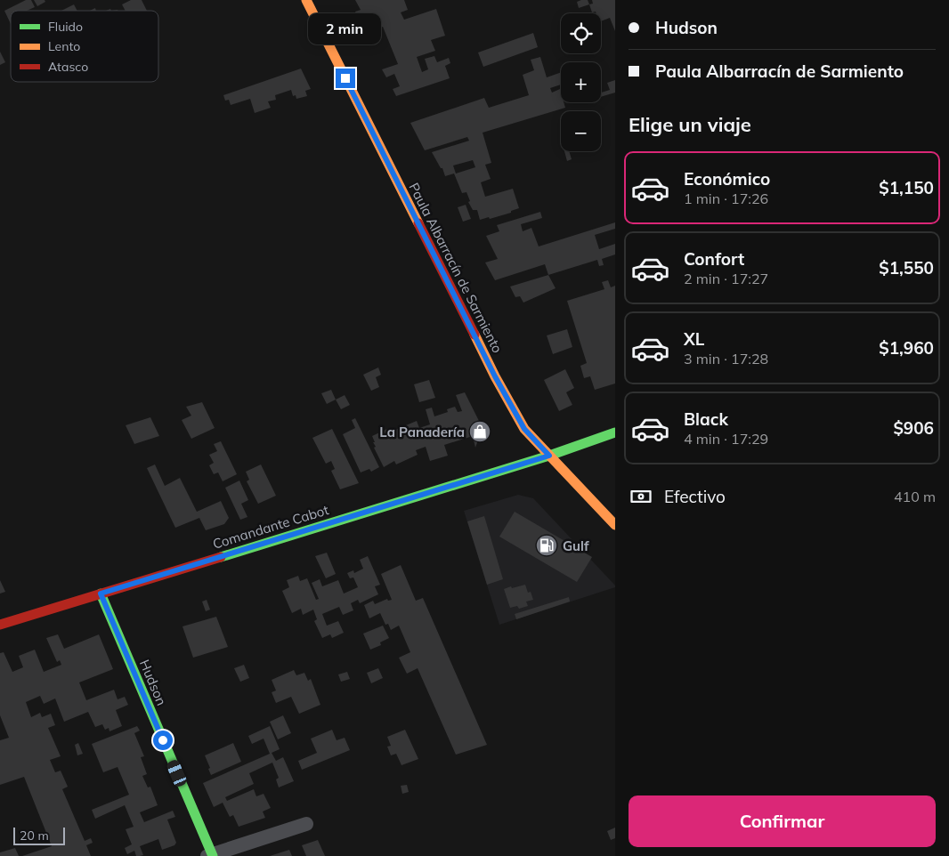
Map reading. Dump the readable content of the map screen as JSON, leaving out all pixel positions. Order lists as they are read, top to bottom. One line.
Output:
{"streets":{"main road":["Paula Albarracín de Sarmiento","Comandante Cabot","Hudson"]},"crossings":[["Paula Albarracín de Sarmiento","Comandante Cabot"],["Comandante Cabot","Hudson"]],"places":{"shop":["La Panadería"],"fuel station":["Gulf"]},"legend":["Fluido","Lento","Atasco"],"scale_bar":"20 m","page":{"banner":["Hudson","Paula Albarracín de Sarmiento"],"map_buttons":["+","−"],"bubble":"2 min","heading":"Elige un viaje","list":[{"name":"Económico","note":"1 min · 17:26","value":"$1,150"},{"name":"Confort","note":"2 min · 17:27","value":"$1,550"},{"name":"XL","note":"3 min · 17:28","value":"$1,960"},{"name":"Black","note":"4 min · 17:29","value":"$906"}],"pay":["Efectivo","410 m"],"buttons":"Confirmar","scale":"20 m"}}
